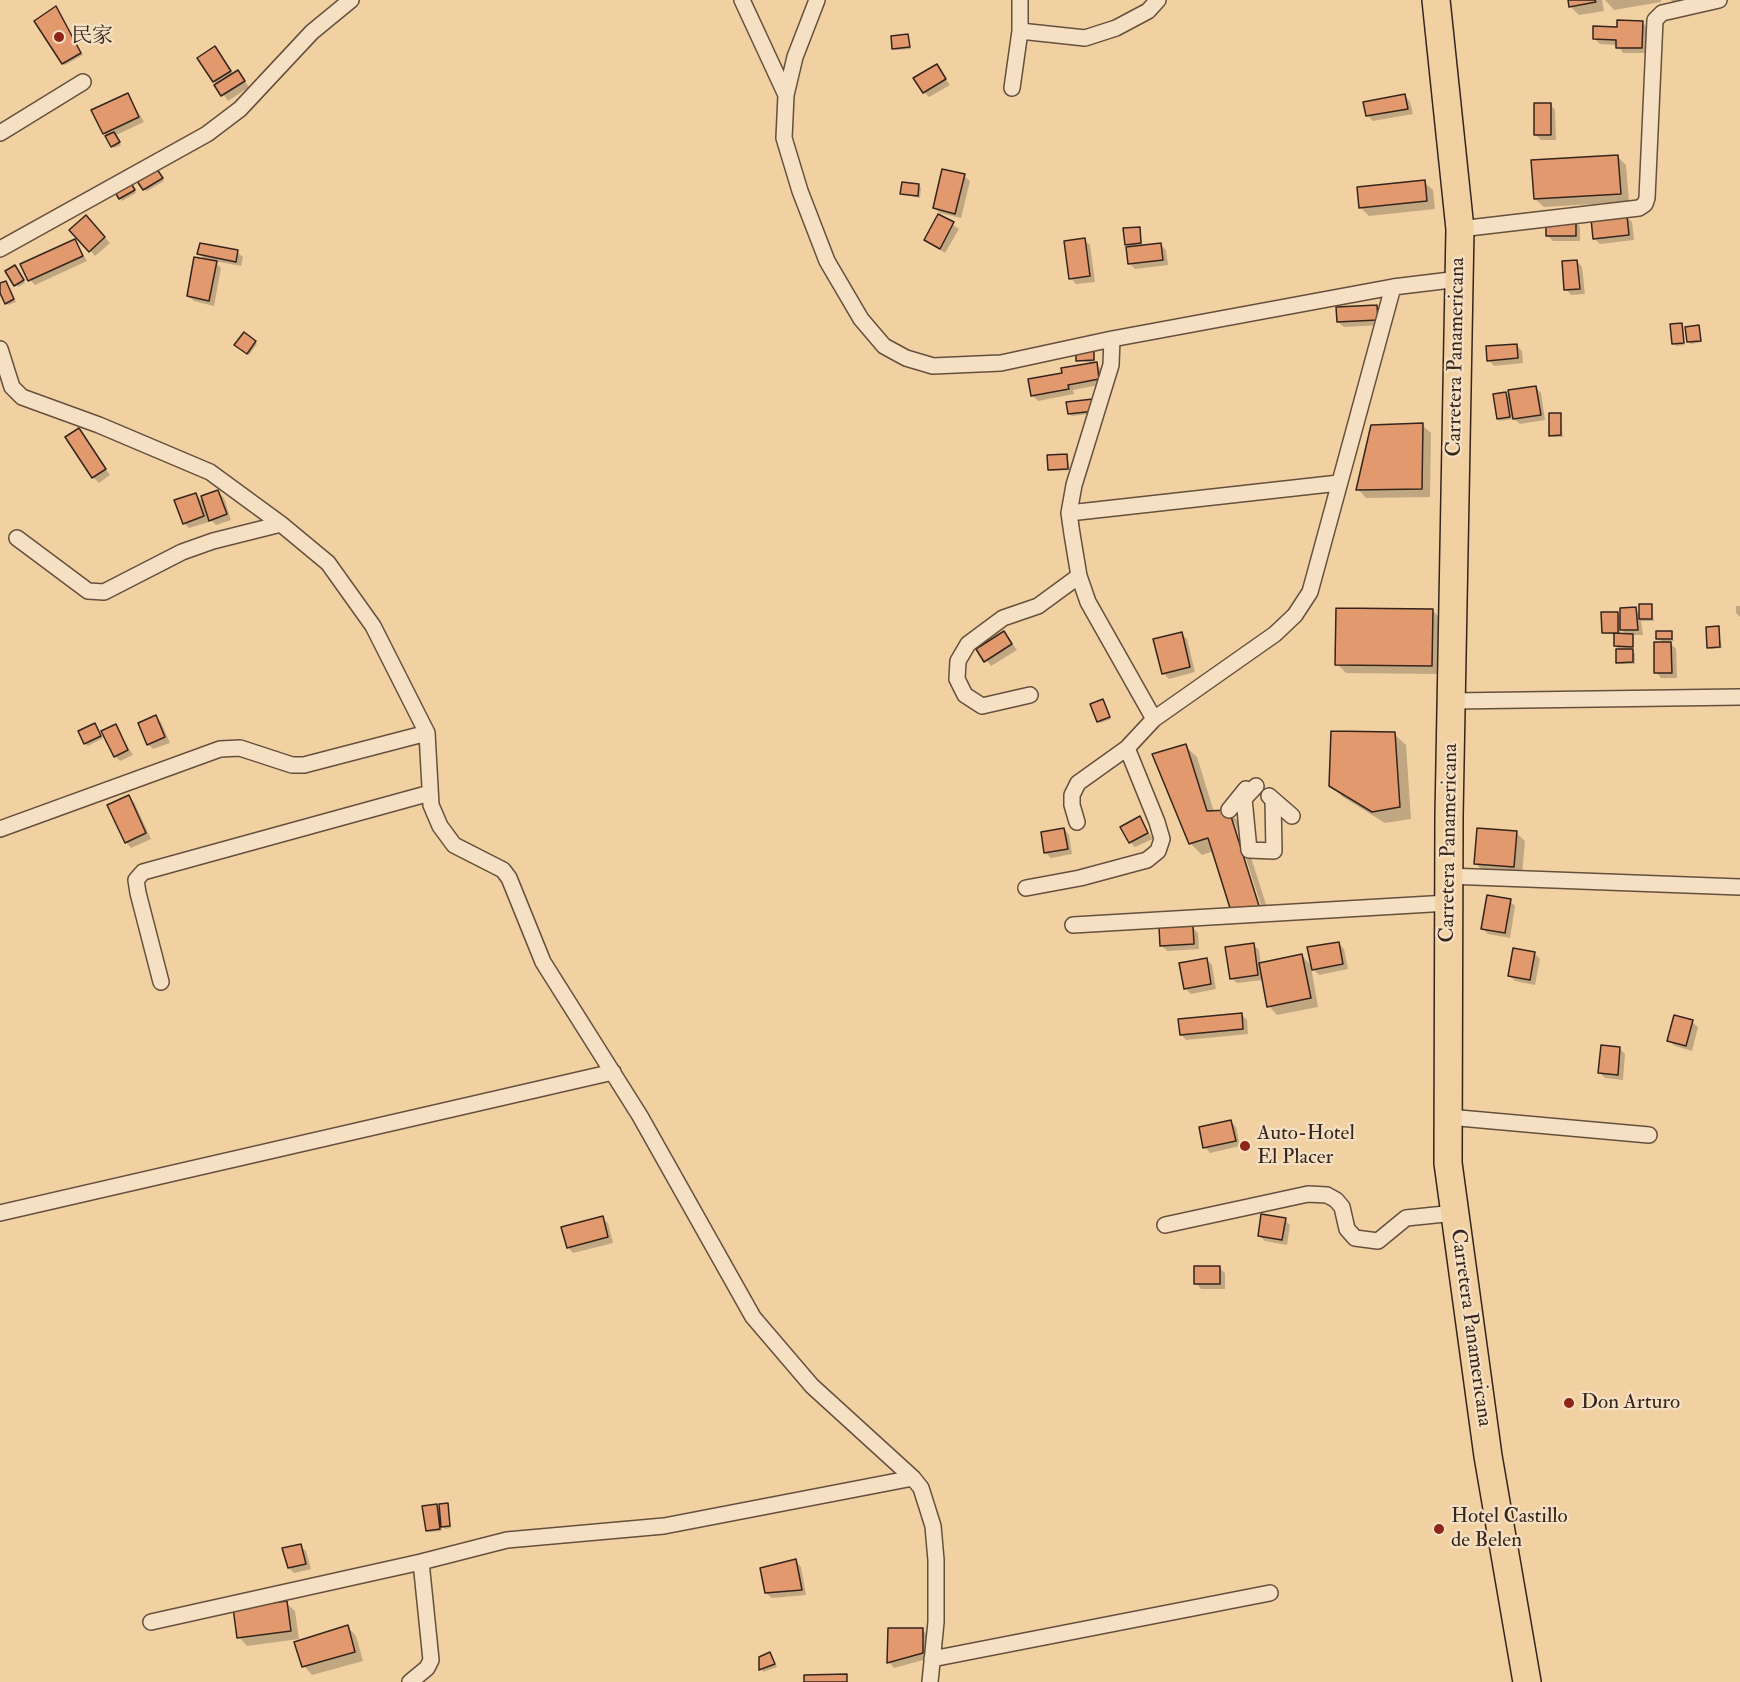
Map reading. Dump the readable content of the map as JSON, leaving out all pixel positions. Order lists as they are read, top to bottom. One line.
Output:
{"streets":{"highway":["Carretera Panamericana"]},"places":["民家","Auto-Hotel El Placer","Don Arturo","Hotel Castillo de Belen"]}
